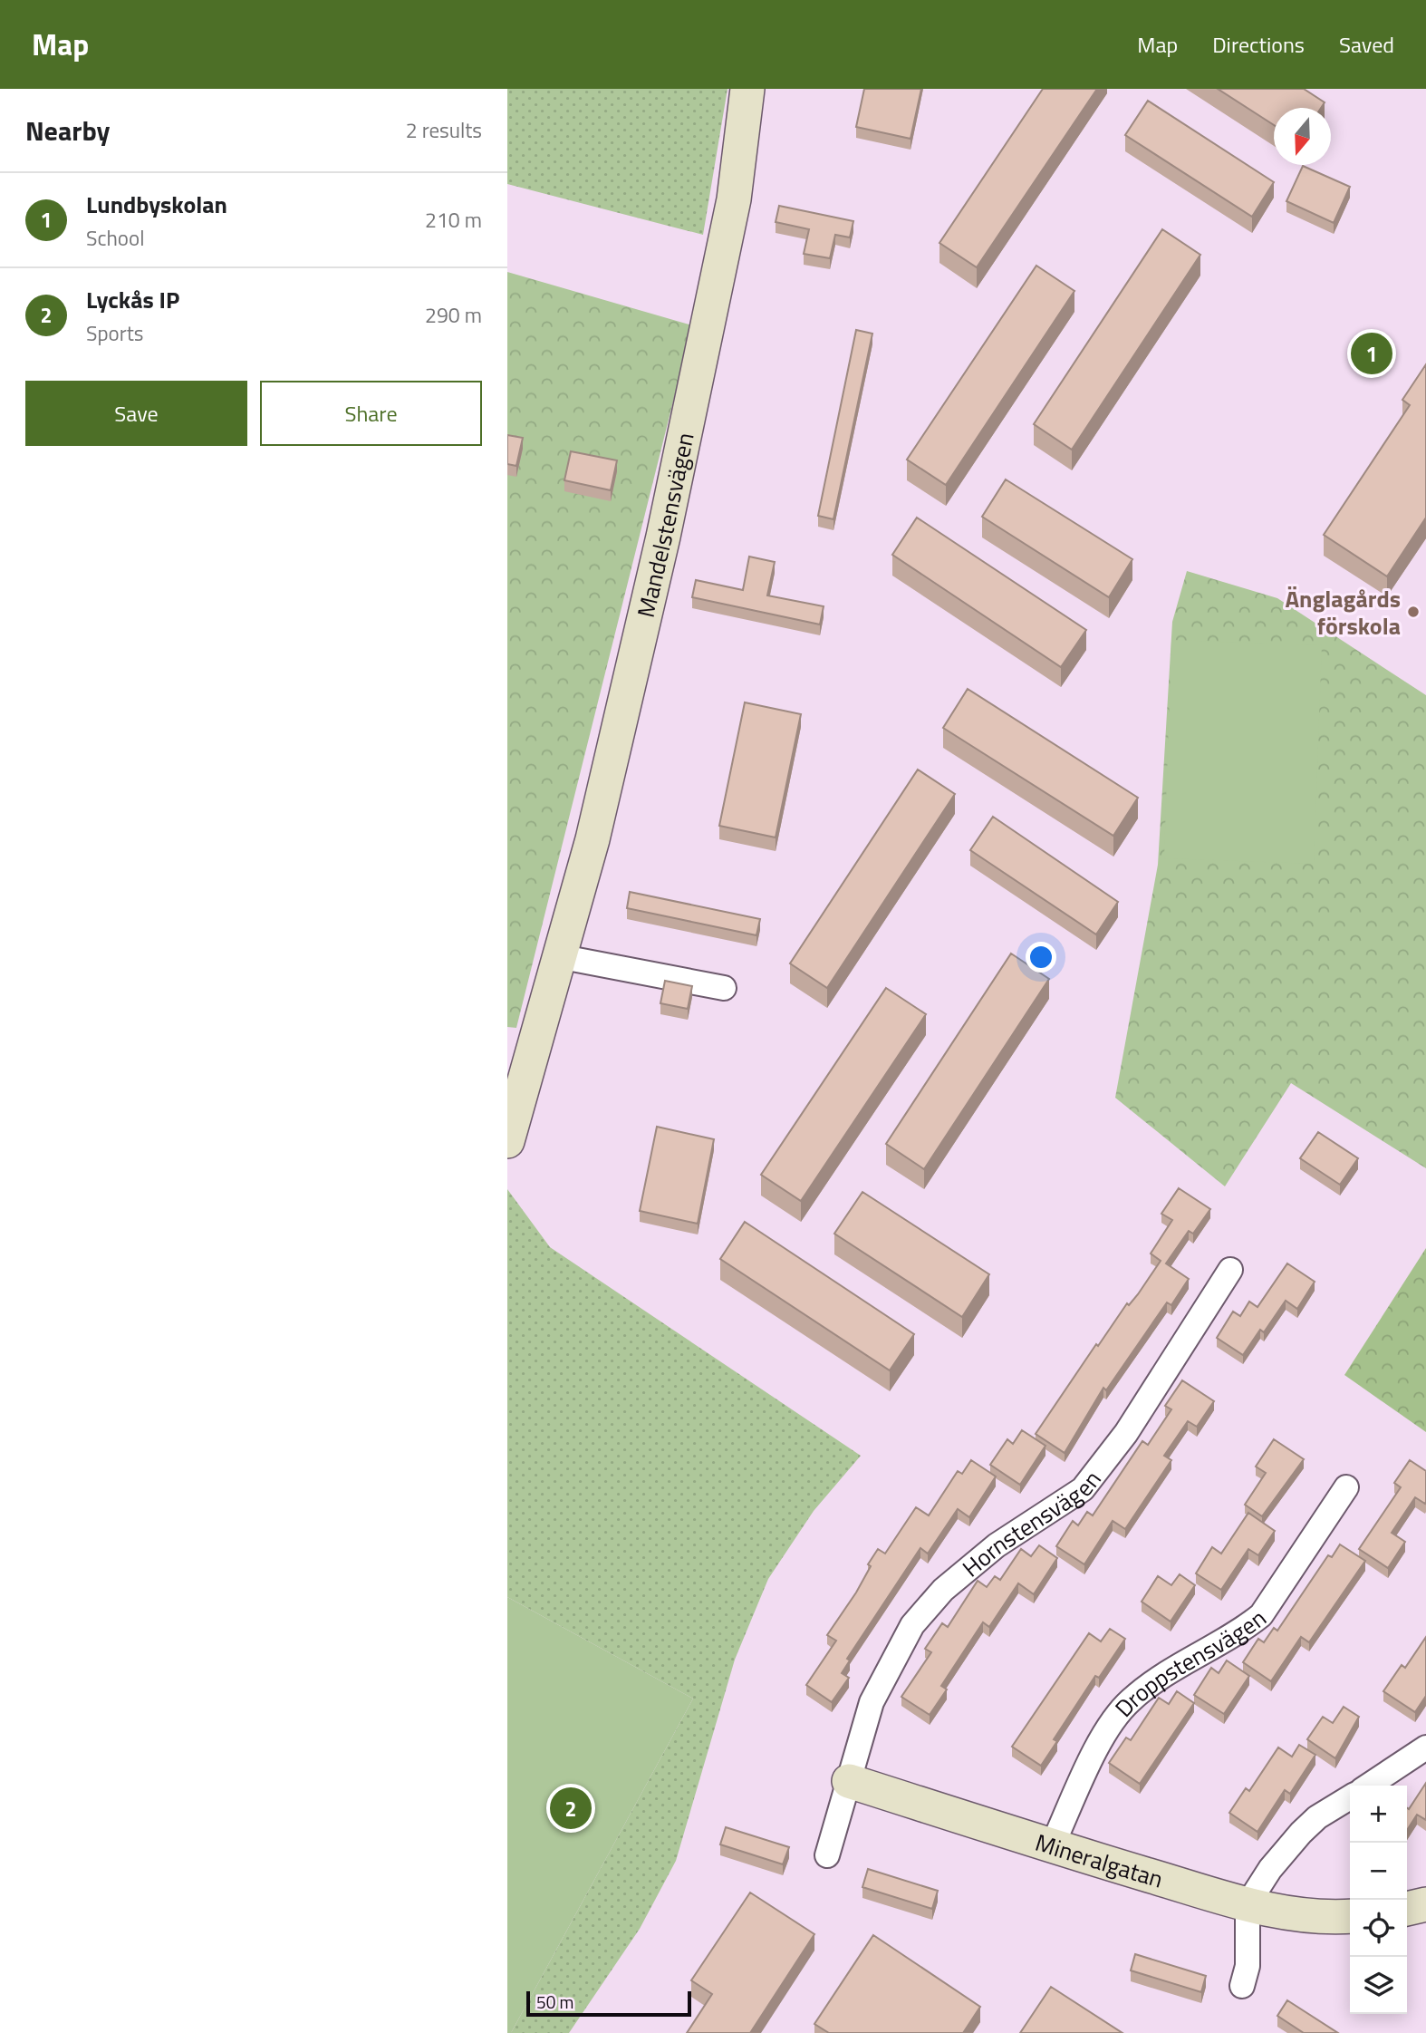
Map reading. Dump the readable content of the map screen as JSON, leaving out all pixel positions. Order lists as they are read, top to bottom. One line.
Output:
{"streets":{"street":["Mandelstensvägen","Hornstensvägen","Droppstensvägen","Mineralgatan"]},"crossings":[["Hornstensvägen","Mineralgatan"],["Droppstensvägen","Mineralgatan"]],"places":["Änglagårds förskola"],"scale_bar":"50 m","north":"bottom","page":{"header":"Map","nav":["Map","Directions","Saved"],"heading":["Nearby","2 results"],"list":[{"mark":"1","name":"Lundbyskolan","note":"School","value":"210 m"},{"mark":"2","name":"Lyckås IP","note":"Sports","value":"290 m"}],"pins":["1","2"],"buttons":["Save","Share"],"map_buttons":["+","−"],"scale":"50 m"}}
